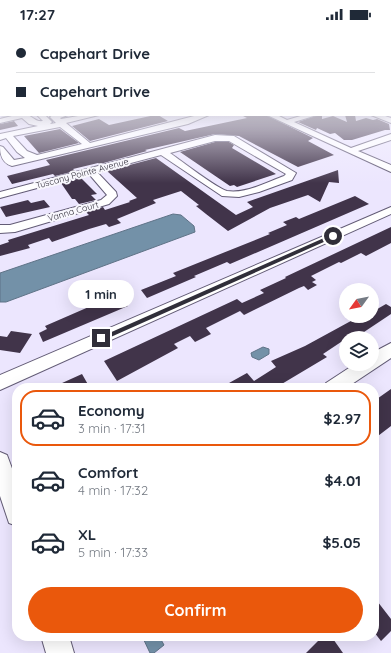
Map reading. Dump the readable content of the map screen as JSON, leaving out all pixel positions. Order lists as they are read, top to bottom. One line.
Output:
{"streets":{"street":["Tuscany Pointe Avenue","Vanna Court"]},"crossings":[["Tuscany Pointe Avenue","Vanna Court"]],"north":"bottom left","page":{"status":"17:27","banner":["Capehart Drive","Capehart Drive"],"bubble":"1 min","list":[{"name":"Economy","note":"3 min · 17:31","value":"$2.97"},{"name":"Comfort","note":"4 min · 17:32","value":"$4.01"},{"name":"XL","note":"5 min · 17:33","value":"$5.05"}],"buttons":"Confirm"}}
